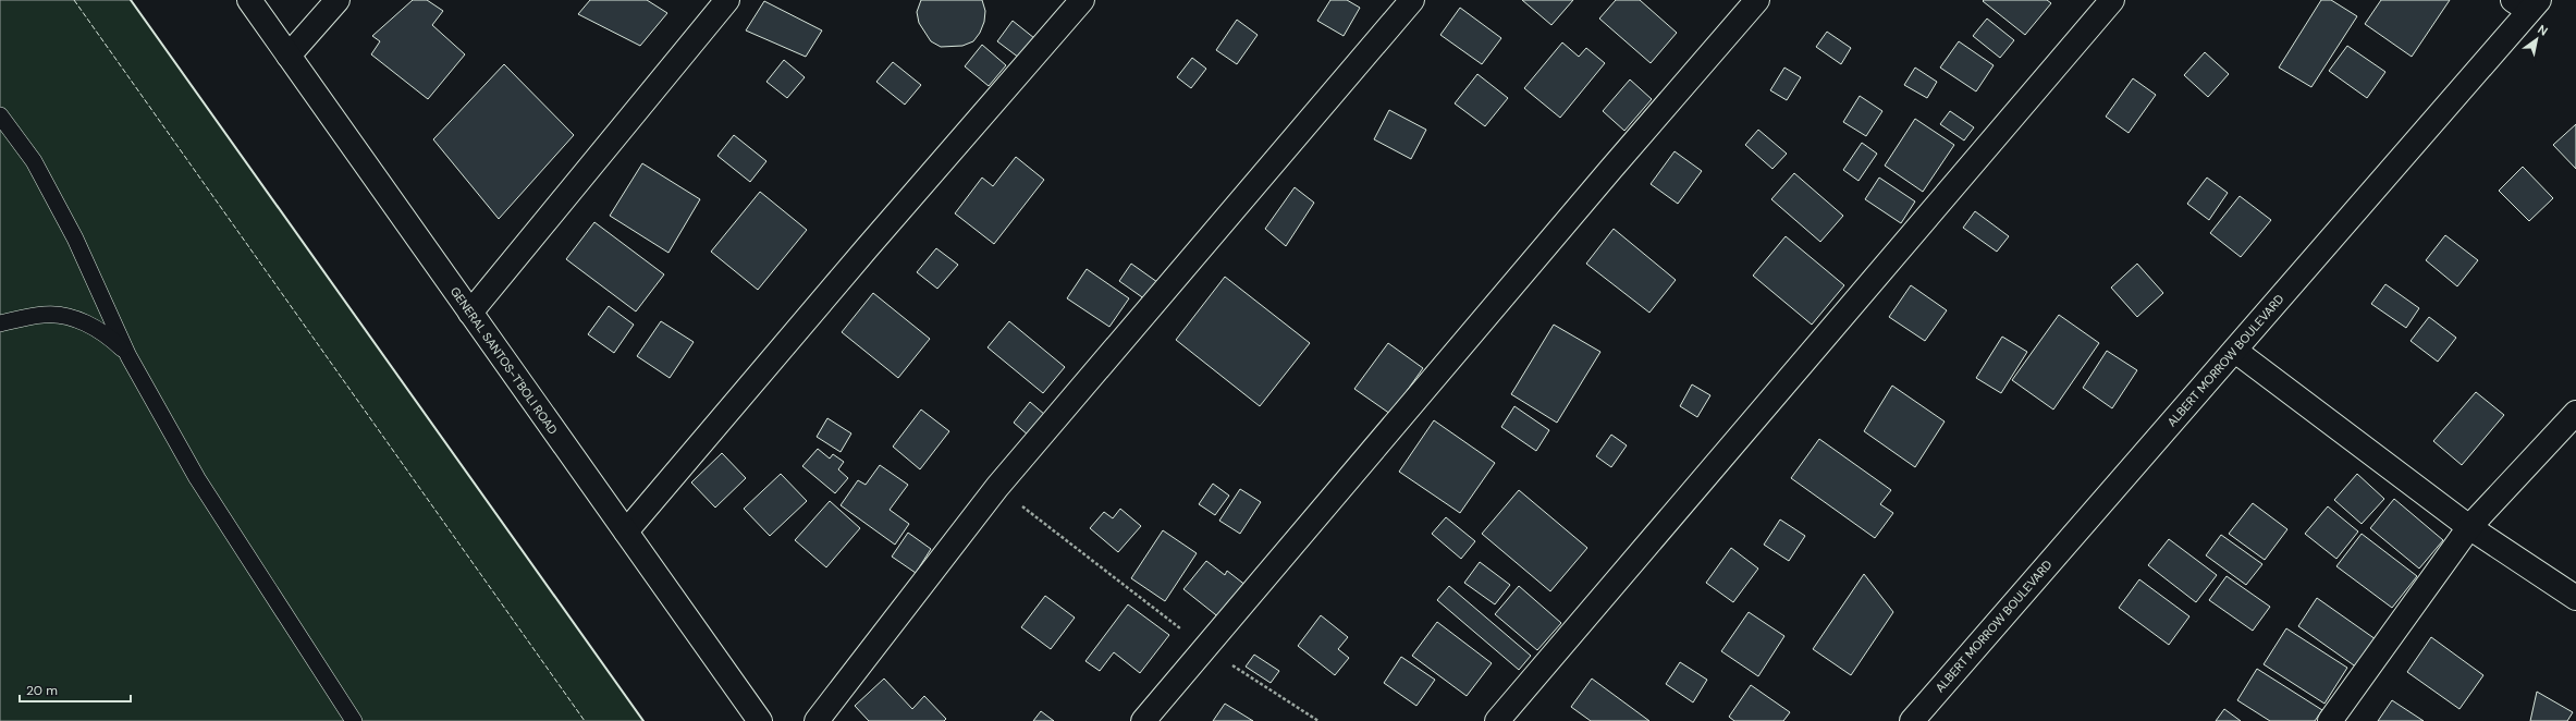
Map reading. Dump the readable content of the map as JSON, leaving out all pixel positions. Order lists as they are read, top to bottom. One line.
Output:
{"streets":{"street":["GENERAL SANTOS-T'BOLI ROAD","ALBERT MORROW BOULEVARD"]},"scale_bar":"20 m","north":"top right"}
